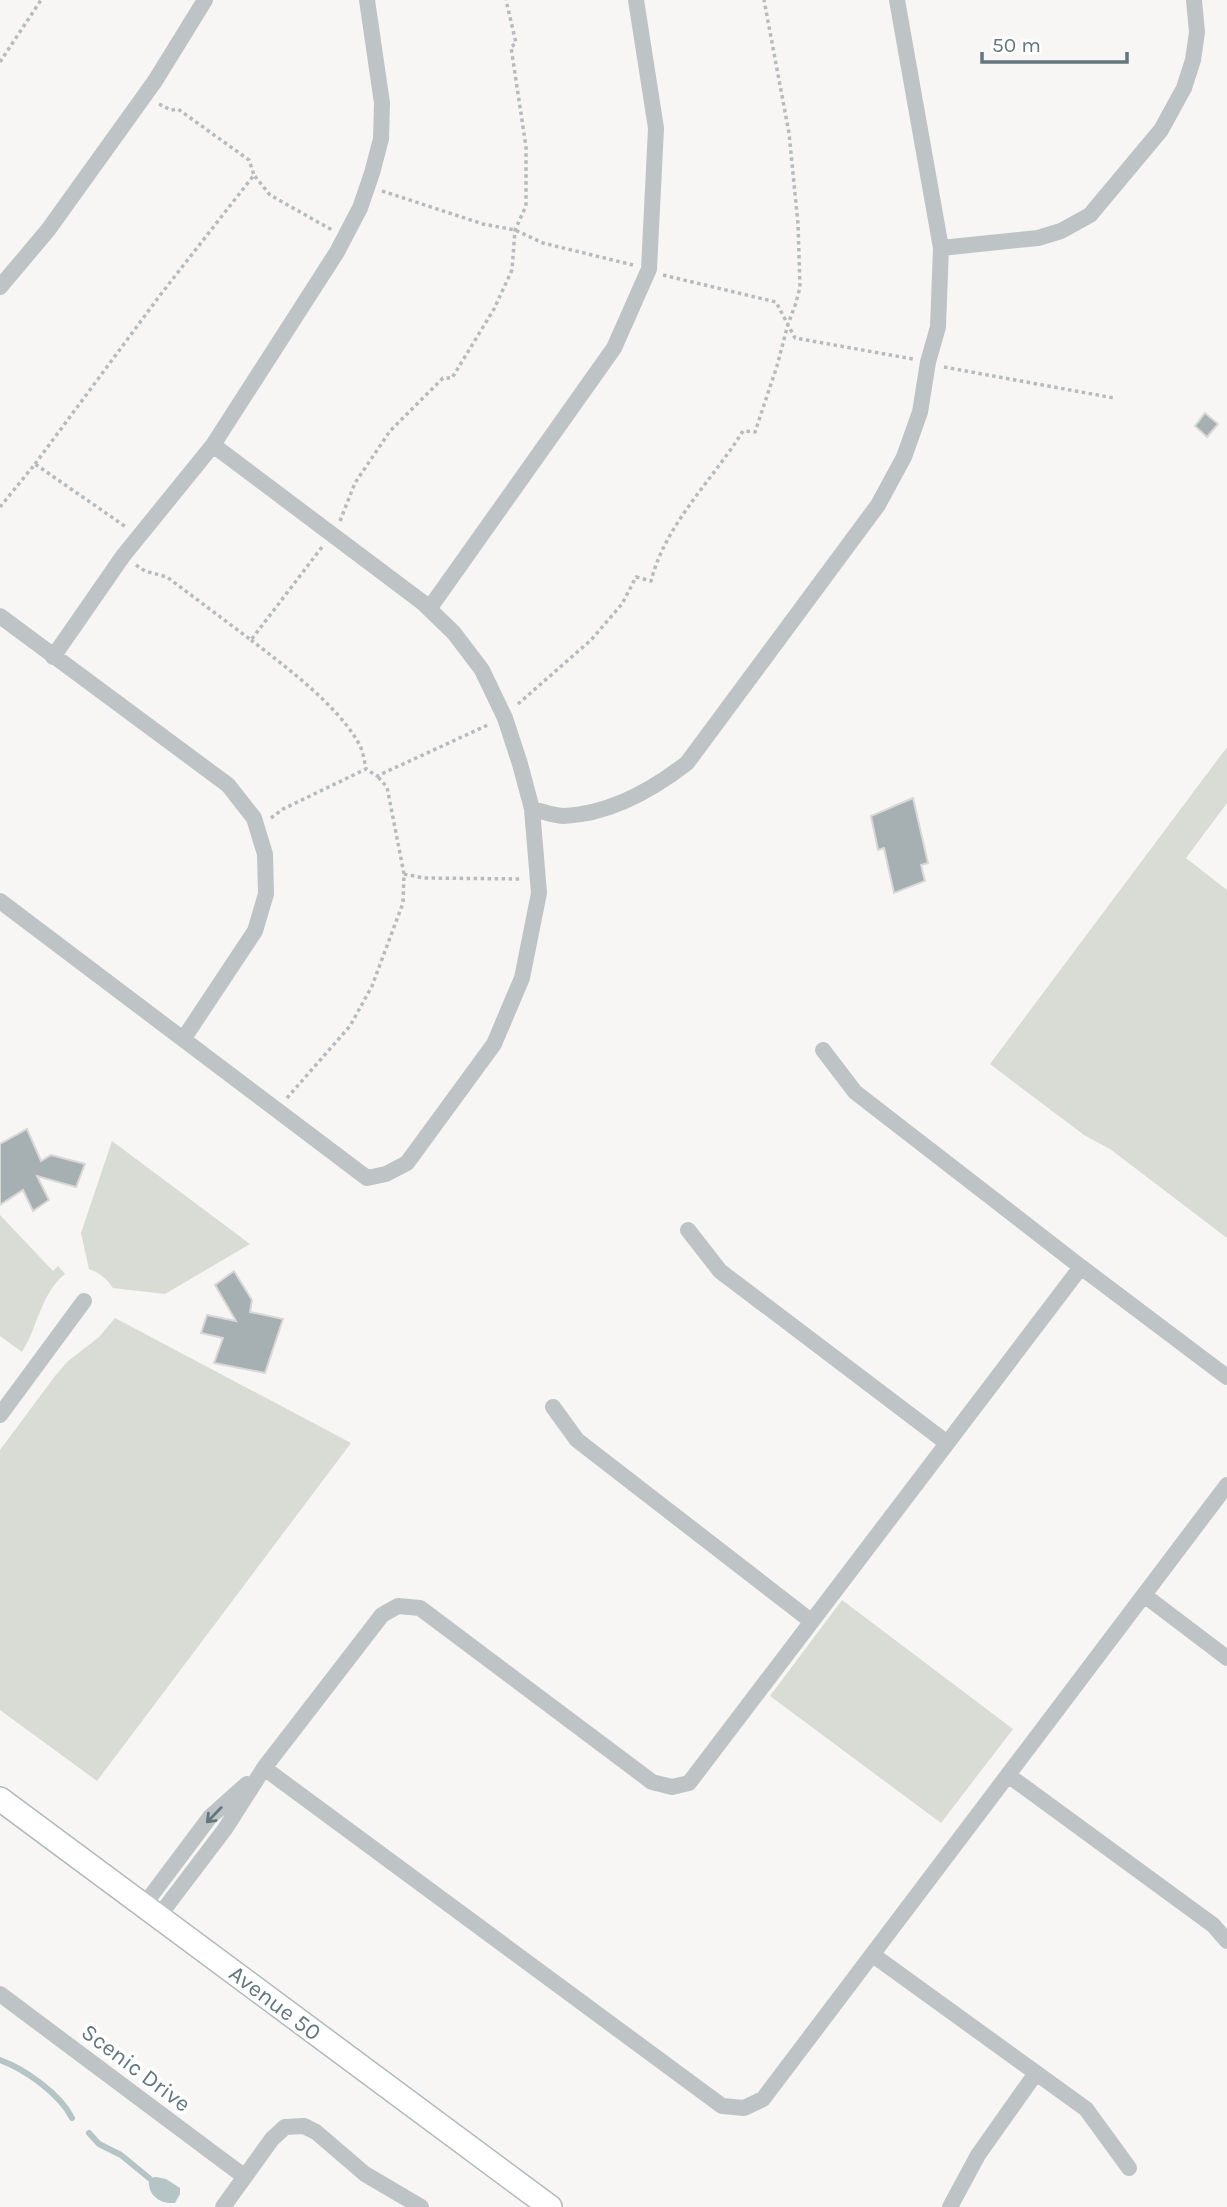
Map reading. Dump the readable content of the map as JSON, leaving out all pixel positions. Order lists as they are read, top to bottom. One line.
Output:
{"streets":{"main road":["Avenue 50"],"street":["Scenic Drive"]},"scale_bar":"50 m"}
